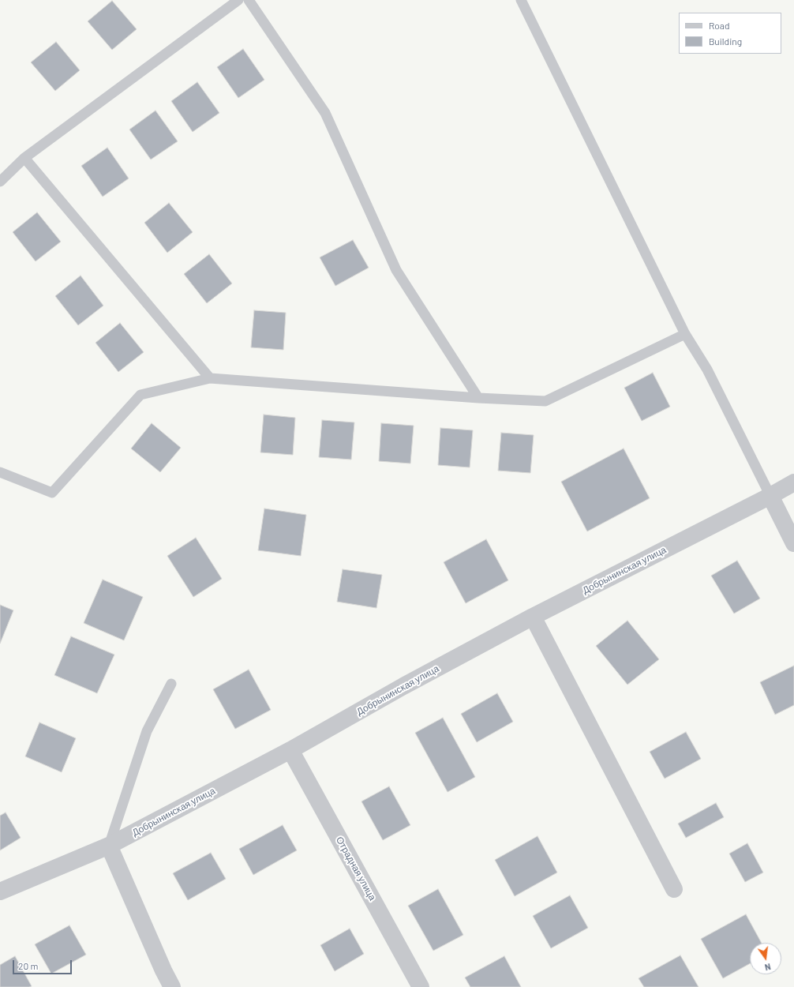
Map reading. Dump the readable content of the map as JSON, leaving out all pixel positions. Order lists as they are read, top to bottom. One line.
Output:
{"streets":{"street":["Добрынинская улица","Отрадная улица"]},"crossings":[["Добрынинская улица","Отрадная улица"]],"legend":["Road","Building"],"scale_bar":"20 m","north":"bottom"}
